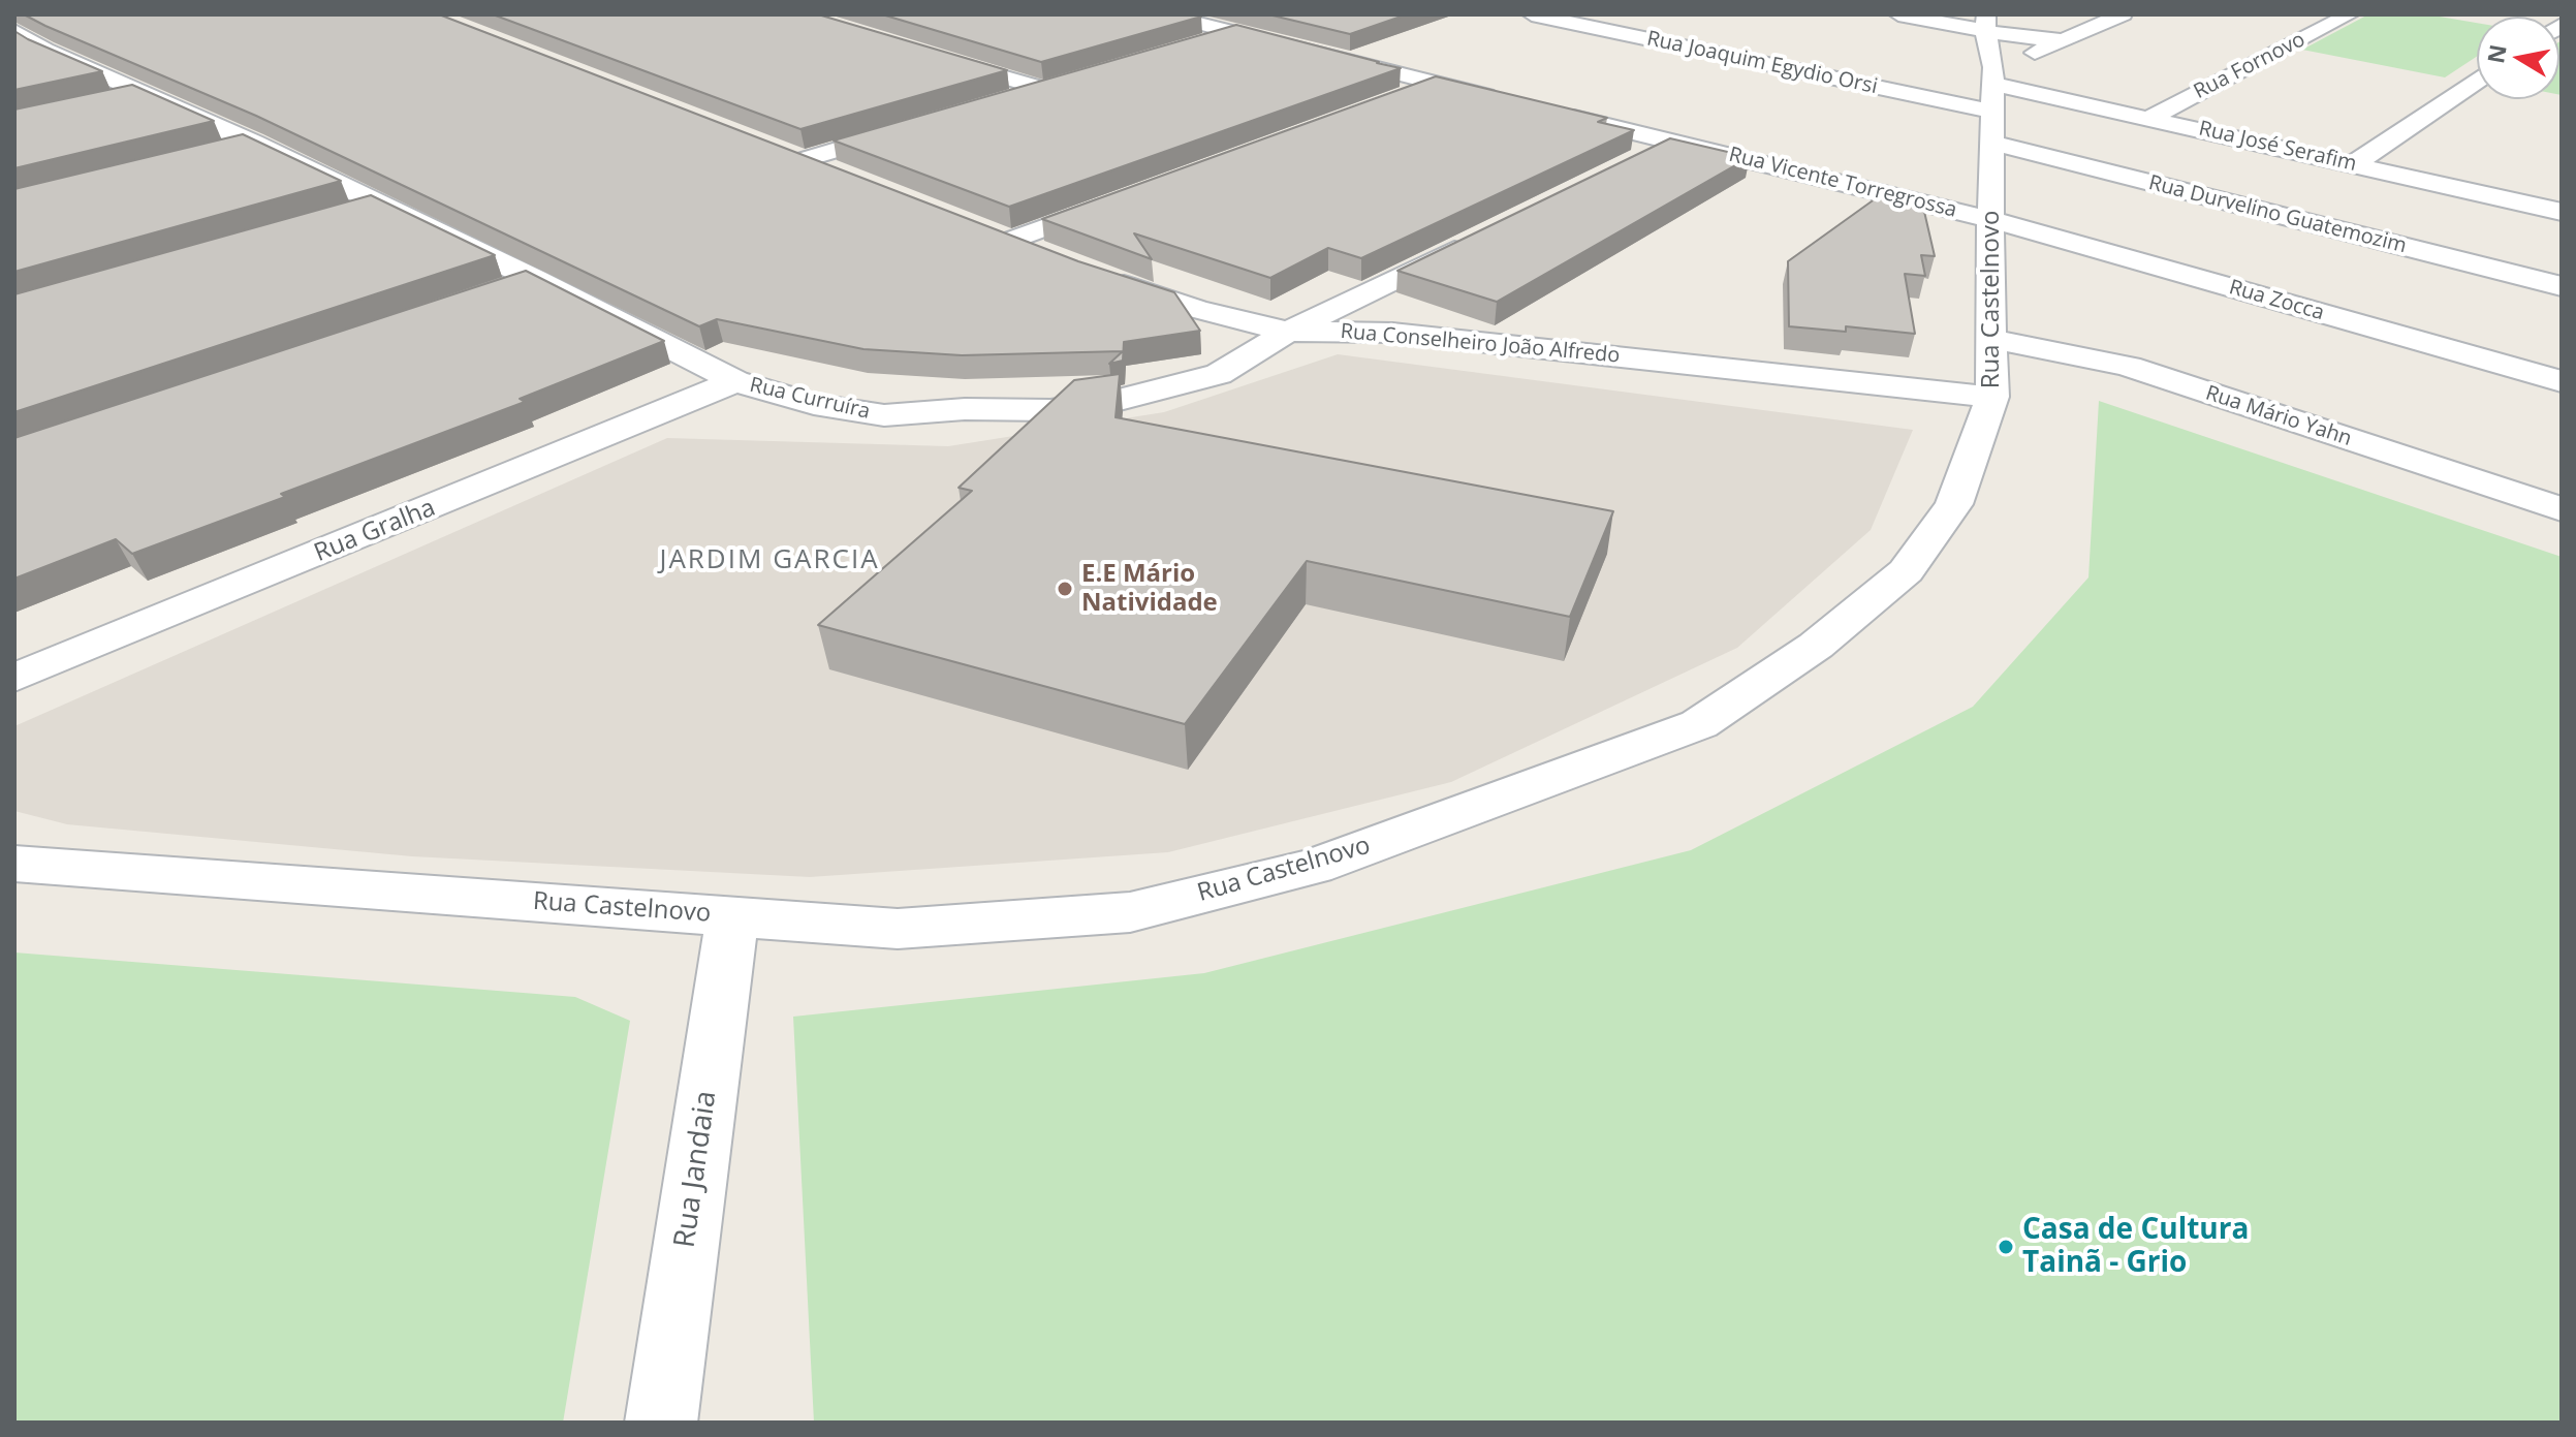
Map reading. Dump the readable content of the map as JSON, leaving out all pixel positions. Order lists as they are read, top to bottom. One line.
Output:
{"streets":{"street":["Rua Joaquim Egydio Orsi","Rua Fornovo","Rua José Serafim","Rua Vicente Torregrossa","Rua Durvelino Guatemozim","Rua Castelnovo","Rua Zocca","Rua Conselheiro João Alfredo","Rua Curruíra","Rua Mário Yahn","Rua Gralha","Rua Jandaia"]},"crossings":[["Rua Joaquim Egydio Orsi","Rua José Serafim"],["Rua Joaquim Egydio Orsi","Rua Castelnovo"],["Rua Fornovo","Rua José Serafim"],["Rua José Serafim","Rua Castelnovo"],["Rua Vicente Torregrossa","Rua Castelnovo"],["Rua Vicente Torregrossa","Rua Zocca"],["Rua Durvelino Guatemozim","Rua Castelnovo"],["Rua Castelnovo","Rua Zocca"],["Rua Castelnovo","Rua Conselheiro João Alfredo"],["Rua Castelnovo","Rua Mário Yahn"],["Rua Castelnovo","Rua Jandaia"],["Rua Conselheiro João Alfredo","Rua Curruíra"],["Rua Curruíra","Rua Gralha"]],"districts":["JARDIM GARCIA"],"places":["E.E Mário Natividade","Casa de Cultura Tainã - Grio"],"north":"left"}
